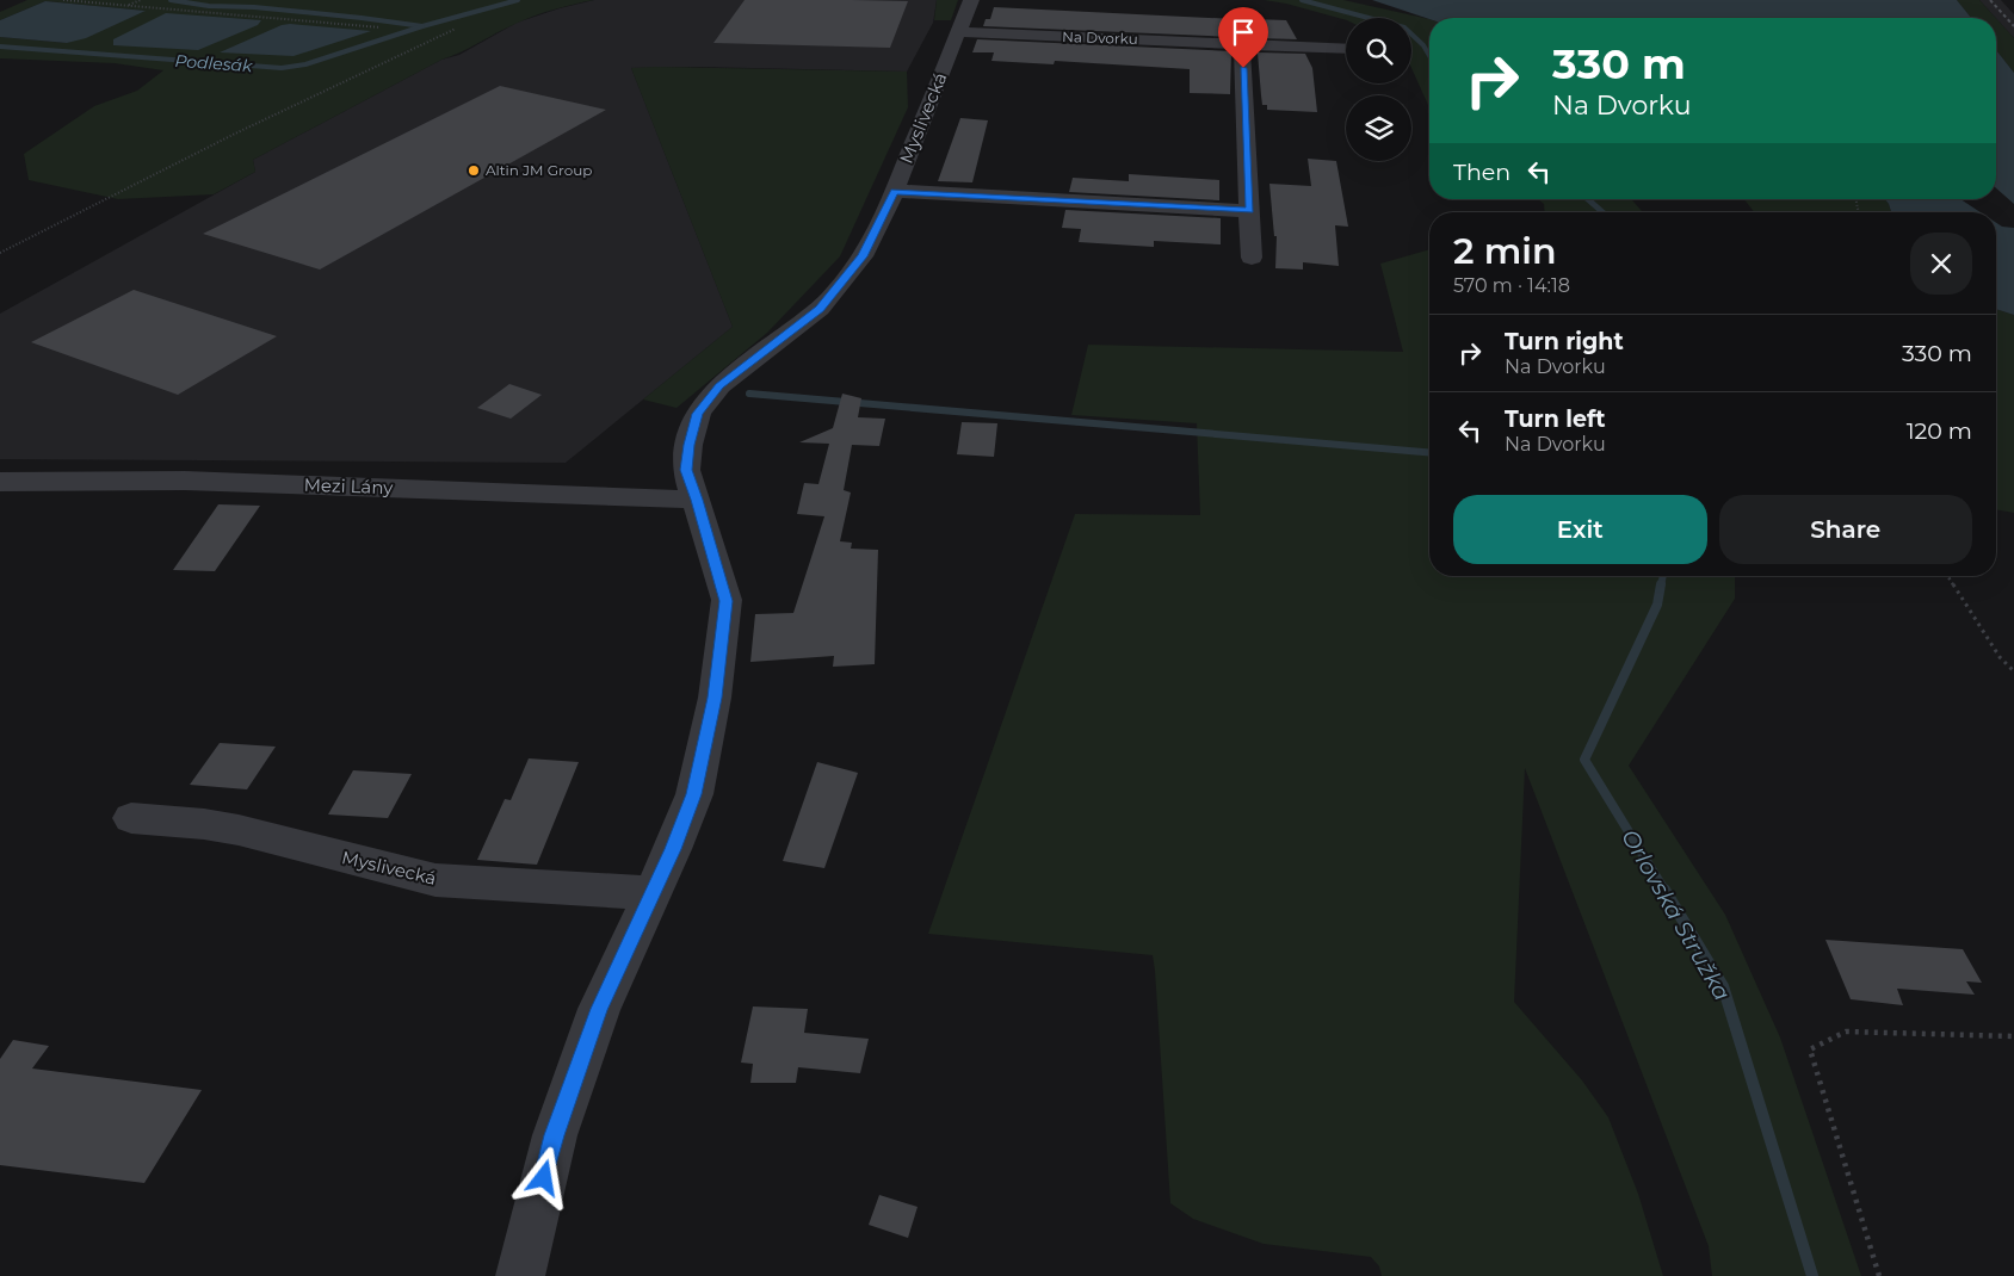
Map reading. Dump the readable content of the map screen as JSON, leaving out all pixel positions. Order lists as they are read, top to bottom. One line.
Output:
{"streets":{"street":["Na Dvorku","Myslivecká","Mezi Lány"]},"crossings":[["Na Dvorku","Myslivecká"],["Myslivecká","Mezi Lány"]],"water":["Podlesák","Orlovská Stružka"],"places":["Altin JM Group"],"page":{"turn":["330 m","Na Dvorku"],"then":"Then","heading":["2 min","570 m · 14:18"],"list":[{"name":"Turn right","note":"Na Dvorku","value":"330 m"},{"name":"Turn left","note":"Na Dvorku","value":"120 m"}],"buttons":["Exit","Share"]}}
